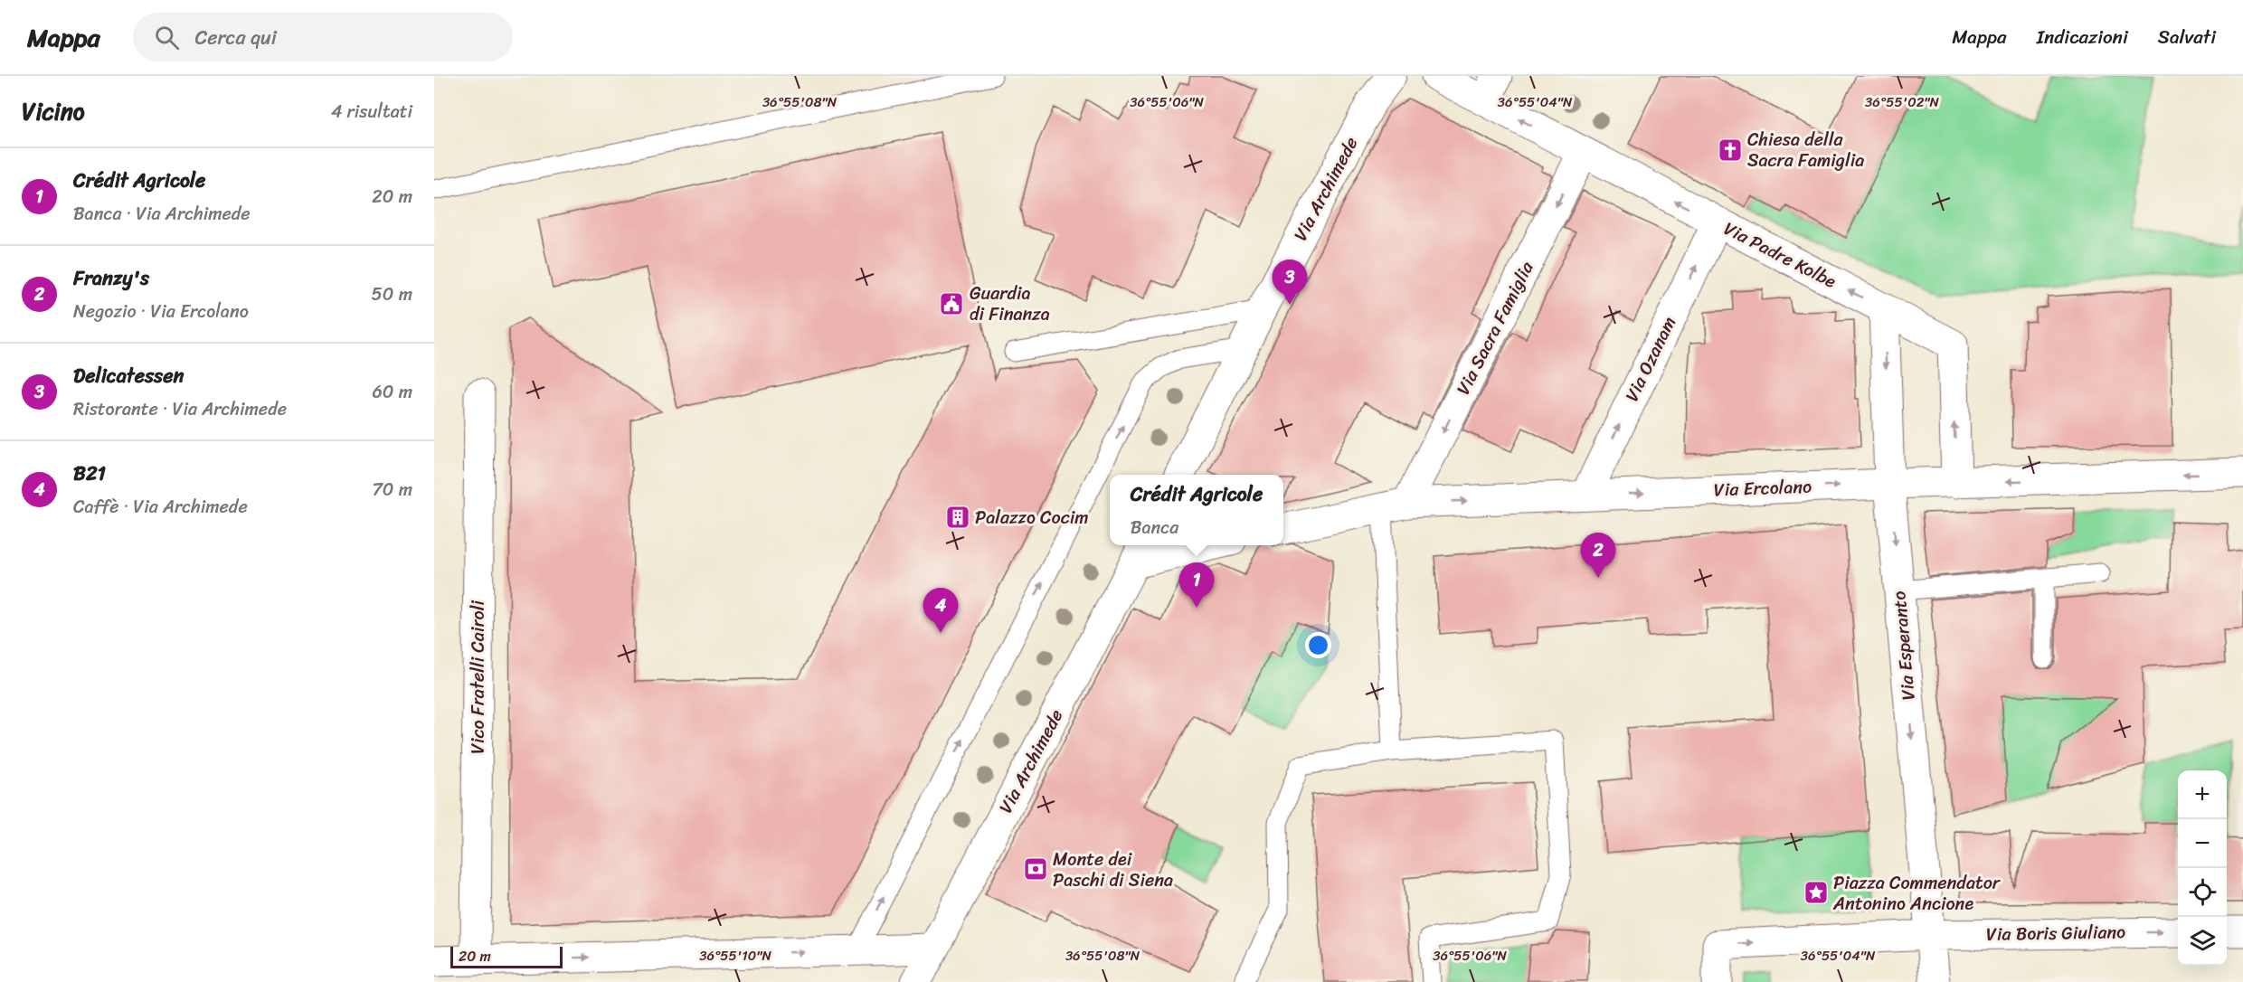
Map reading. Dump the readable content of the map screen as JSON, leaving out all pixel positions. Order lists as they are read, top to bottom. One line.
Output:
{"streets":{"street":["Via Archimede","Via Padre Kolbe","Via Sacra Famiglia","Via Ozanam","Via Ercolano","Via Esperanto","Vico Fratelli Cairoli","Via Boris Giuliano"]},"crossings":[["Via Padre Kolbe","Via Sacra Famiglia"],["Via Padre Kolbe","Via Ozanam"],["Via Padre Kolbe","Via Ercolano"],["Via Padre Kolbe","Via Esperanto"],["Via Sacra Famiglia","Via Ercolano"],["Via Ozanam","Via Ercolano"],["Via Ercolano","Via Esperanto"],["Via Esperanto","Via Boris Giuliano"]],"one_way":["Via Padre Kolbe","Via Sacra Famiglia","Via Ozanam","Via Esperanto","Via Boris Giuliano"],"places":{"church":["Chiesa della Sacra Famiglia"],"public building":["Guardia di Finanza"],"building":["Palazzo Cocim"],"bank":["Monte dei Paschi di Siena"],"place":["Piazza Commendator Antonino Ancione"]},"scale_bar":"20 m","page":{"header":"Mappa","search":"Cerca qui","nav":["Mappa","Indicazioni","Salvati"],"heading":["Vicino","4 risultati"],"list":[{"mark":"1","name":"Crédit Agricole","note":"Banca · Via Archimede","value":"20 m"},{"mark":"2","name":"Franzy's","note":"Negozio · Via Ercolano","value":"50 m"},{"mark":"3","name":"Delicatessen","note":"Ristorante · Via Archimede","value":"60 m"},{"mark":"4","name":"B21","note":"Caffè · Via Archimede","value":"70 m"}],"pins":["3","2","1","4"],"popup":["Crédit Agricole","Banca"],"map_buttons":["+","−"],"scale":"20 m"},"coordinates":["36°55'06\"N","36°55'02\"N","36°55'08\"N","36°55'04\"N","36°55'10\"N"]}
